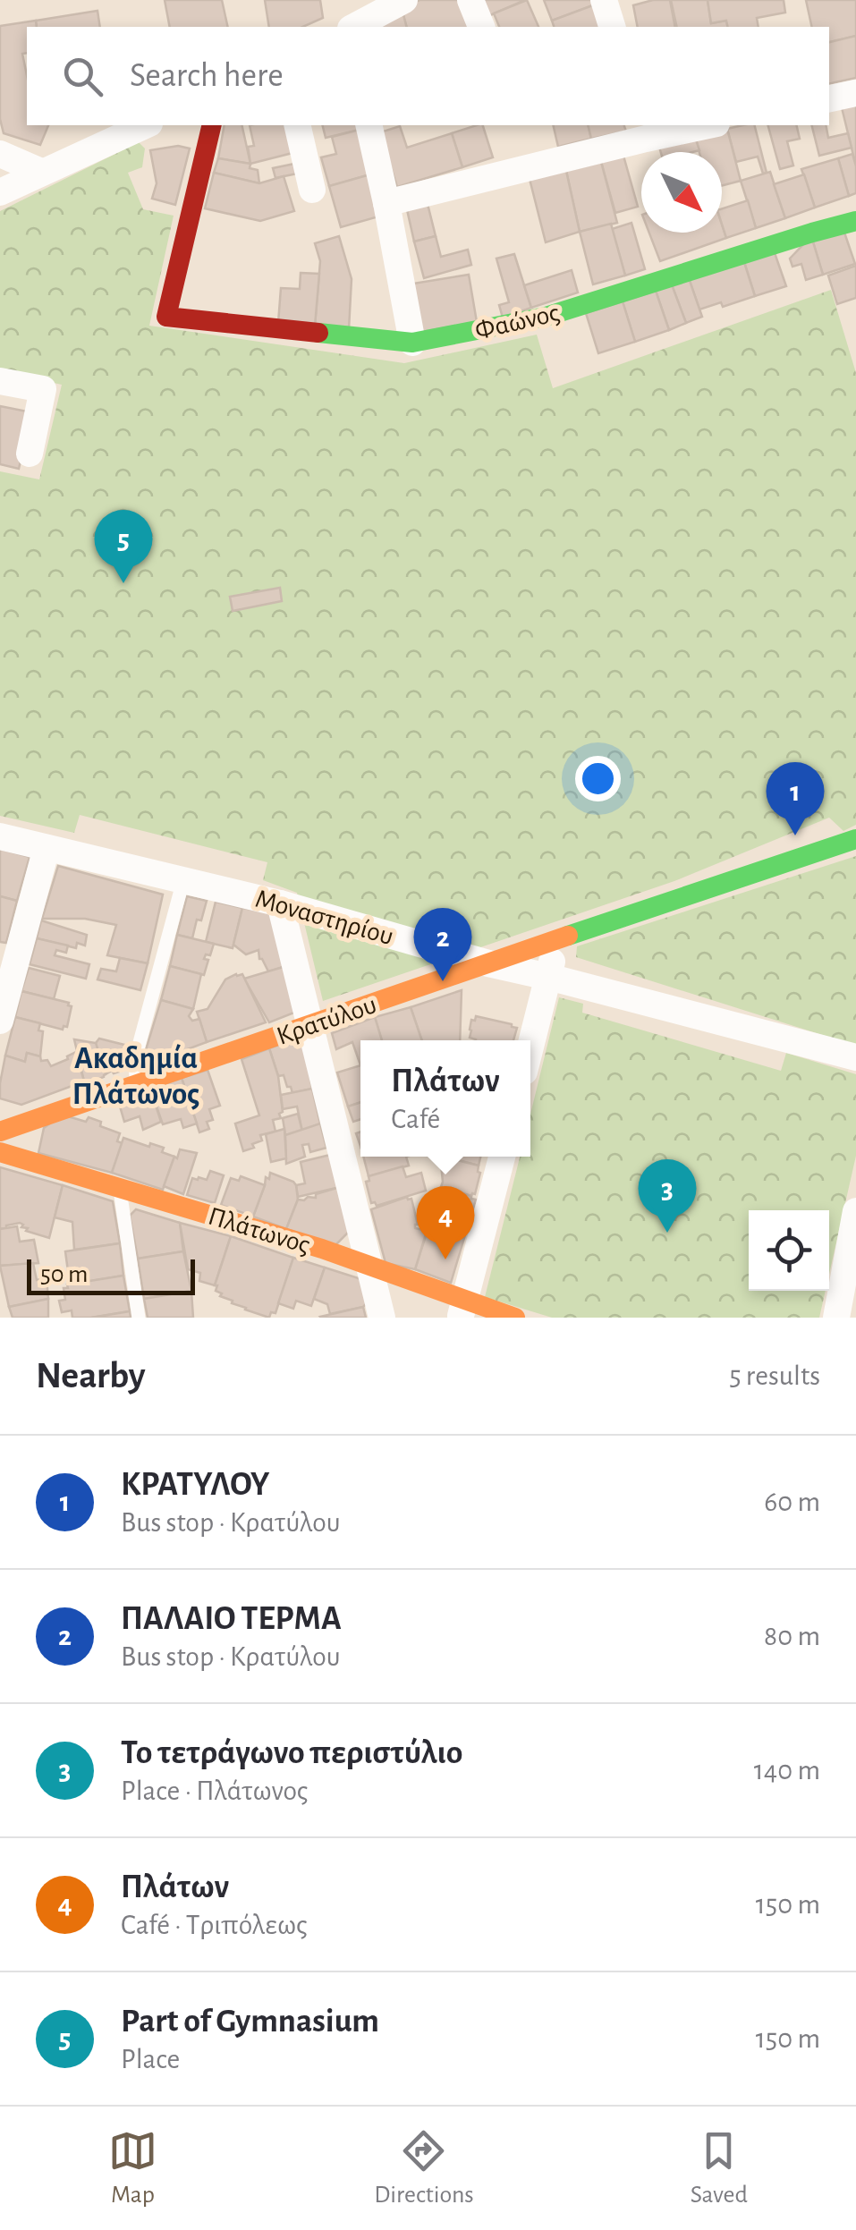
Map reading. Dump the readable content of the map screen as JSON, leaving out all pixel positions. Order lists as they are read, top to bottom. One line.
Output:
{"streets":{"street":["Φαώνος","Μοναστηρίου","Κρατύλου","Πλάτωνος"]},"crossings":[["Μοναστηρίου","Κρατύλου"]],"districts":["Ακαδημία Πλάτωνος"],"scale_bar":"50 m","north":"bottom right","page":{"search":"Search here","pins":["5","1","2","3","4"],"popup":["Πλάτων","Café"],"scale":"50 m","heading":["Nearby","5 results"],"list":[{"mark":"1","name":"ΚΡΑΤΥΛΟΥ","note":"Bus stop · Κρατύλου","value":"60 m"},{"mark":"2","name":"ΠΑΛΑΙΟ ΤΕΡΜΑ","note":"Bus stop · Κρατύλου","value":"80 m"},{"mark":"3","name":"Το τετράγωνο περιστύλιο","note":"Place · Πλάτωνος","value":"140 m"},{"mark":"4","name":"Πλάτων","note":"Café · Τριπόλεως","value":"150 m"},{"mark":"5","name":"Part of Gymnasium","note":"Place","value":"150 m"}],"nav":["Map","Directions","Saved"]}}
